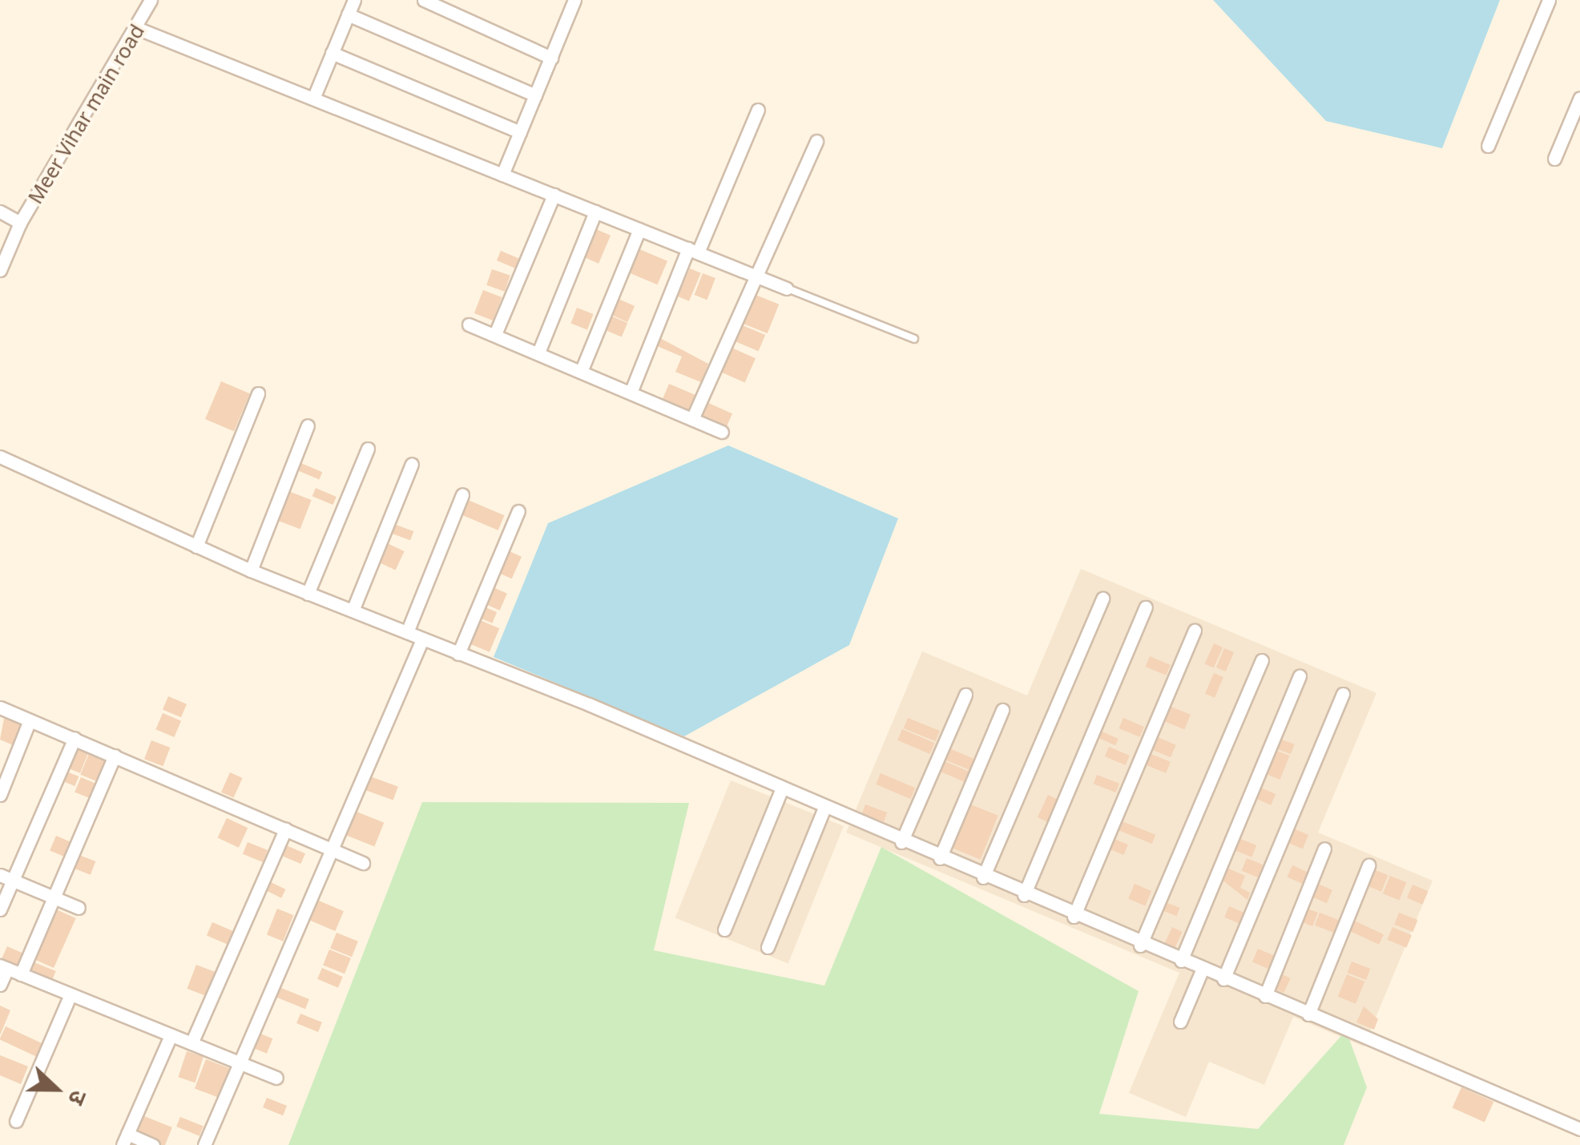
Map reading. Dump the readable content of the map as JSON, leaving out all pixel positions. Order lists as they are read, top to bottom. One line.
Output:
{"streets":{"street":["Meer Vihar main road"]},"north":"right"}
